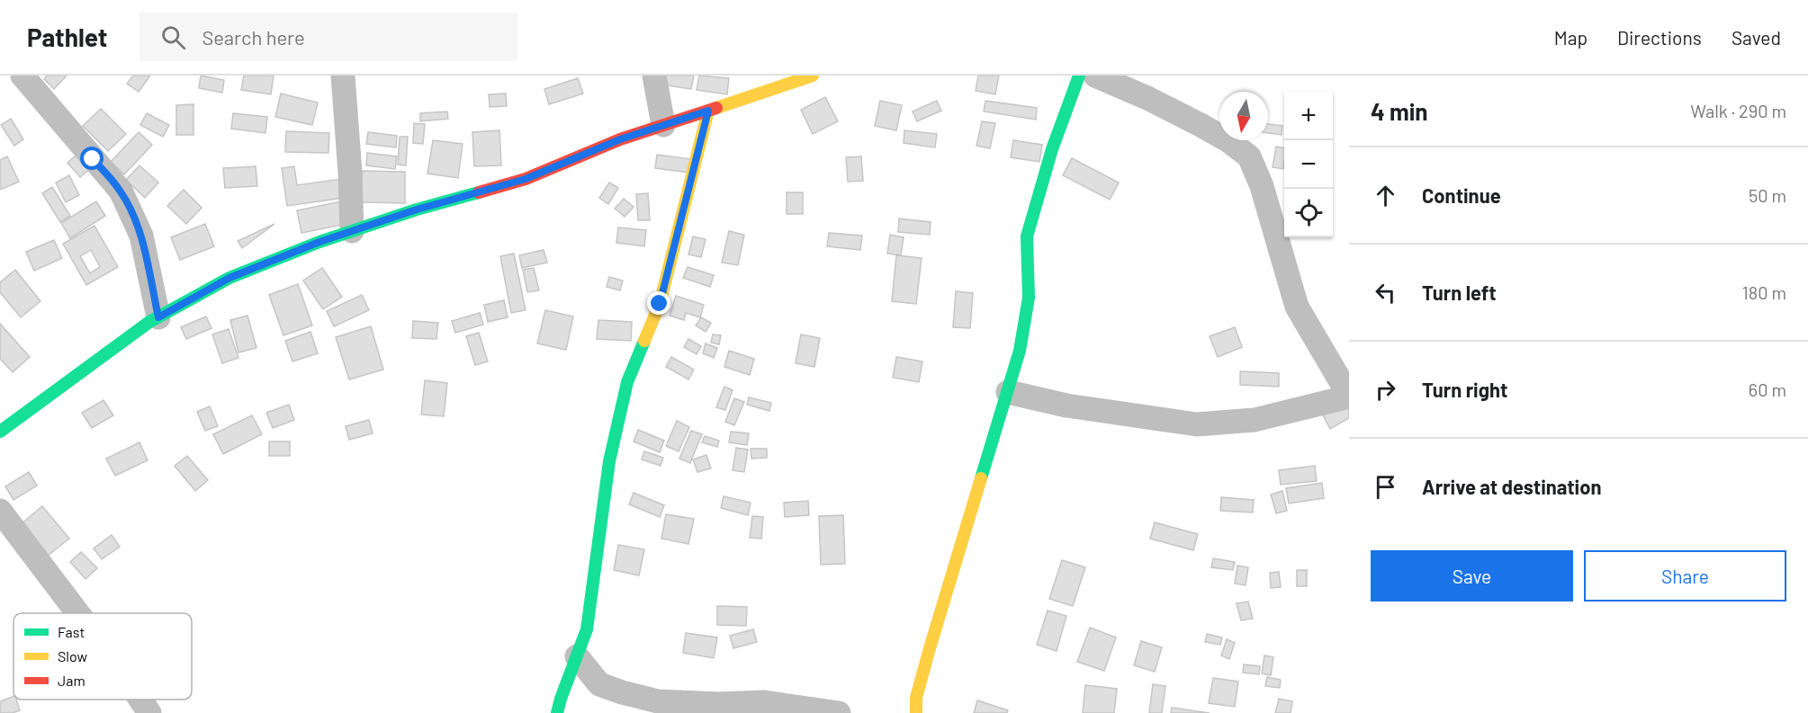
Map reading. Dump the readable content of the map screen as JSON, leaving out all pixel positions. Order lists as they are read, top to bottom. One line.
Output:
{"legend":["Fast","Slow","Jam"],"north":"bottom","page":{"header":"Pathlet","search":"Search here","nav":["Map","Directions","Saved"],"heading":["4 min","Walk · 290 m"],"map_buttons":["+","−"],"list":[["Continue","50 m"],["Turn left","180 m"],["Turn right","60 m"],"Arrive at destination"],"buttons":["Save","Share"]}}
